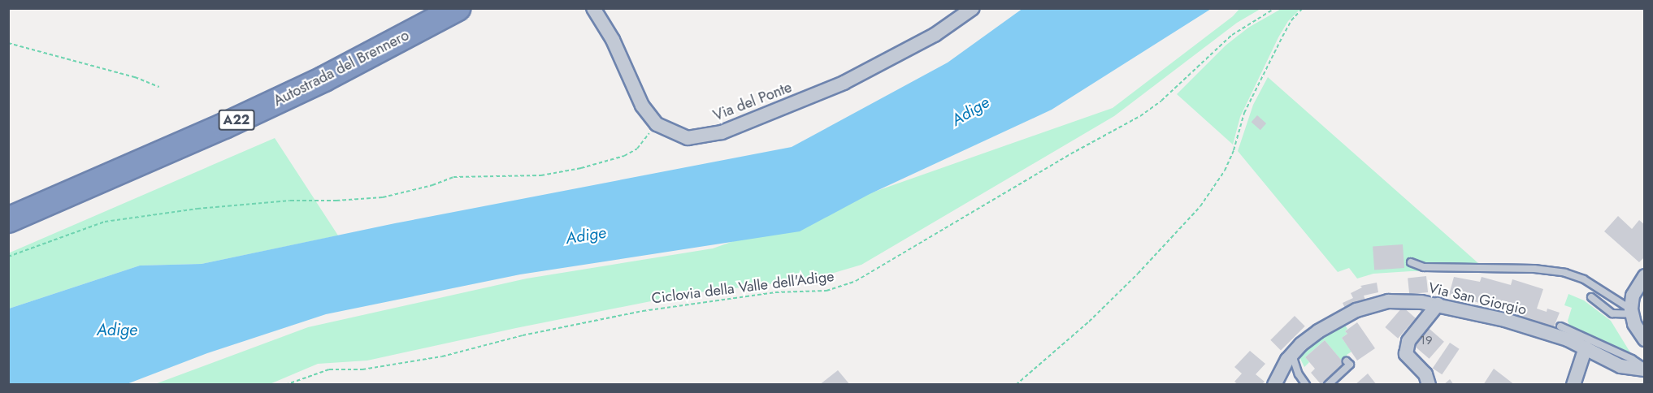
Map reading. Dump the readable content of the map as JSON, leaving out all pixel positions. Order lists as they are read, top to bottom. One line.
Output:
{"streets":{"highway":["Autostrada del Brennero","A22"],"street":["Via del Ponte","Via San Giorgio"],"path":["Ciclovia della Valle dell'Adige"]},"water":["Adige"],"house_numbers":["19"]}
